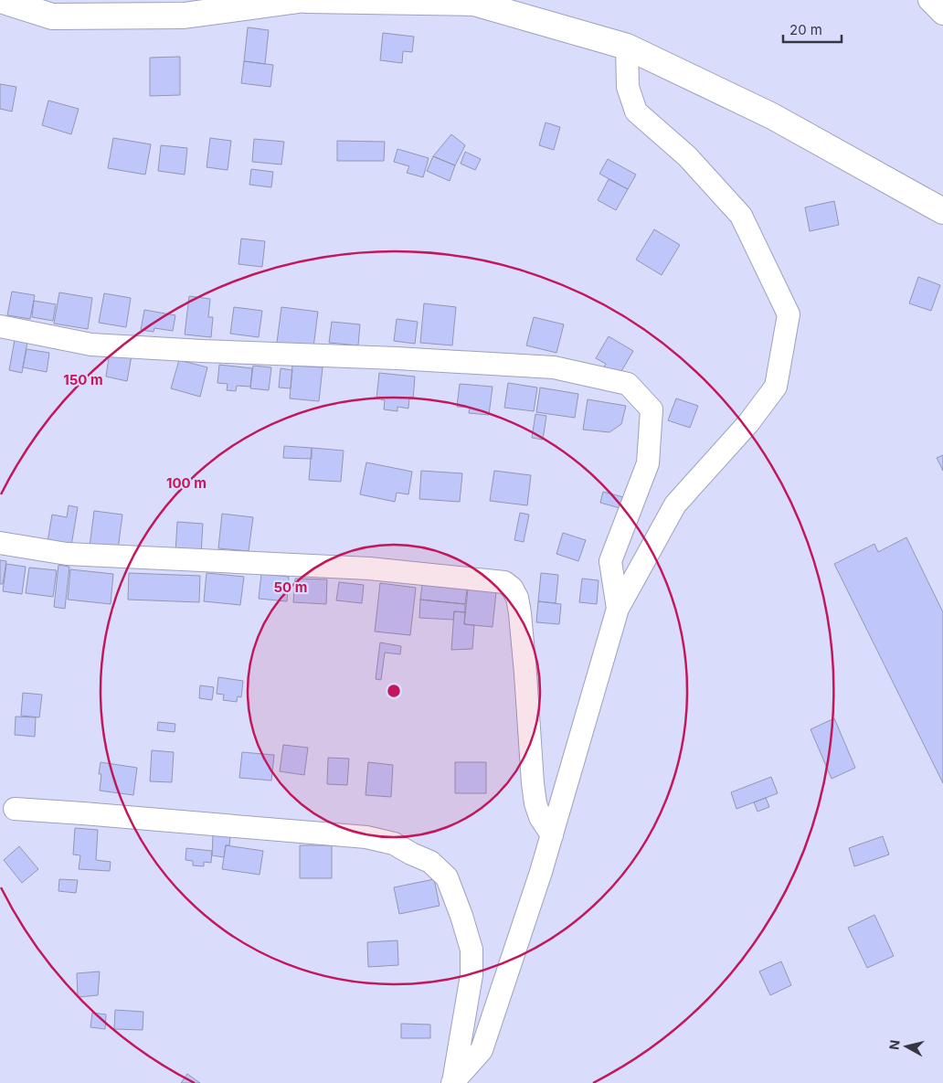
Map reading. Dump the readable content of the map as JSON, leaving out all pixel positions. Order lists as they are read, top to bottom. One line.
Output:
{"scale_bar":"20 m","north":"left","rings":["150 m","100 m","50 m"]}
